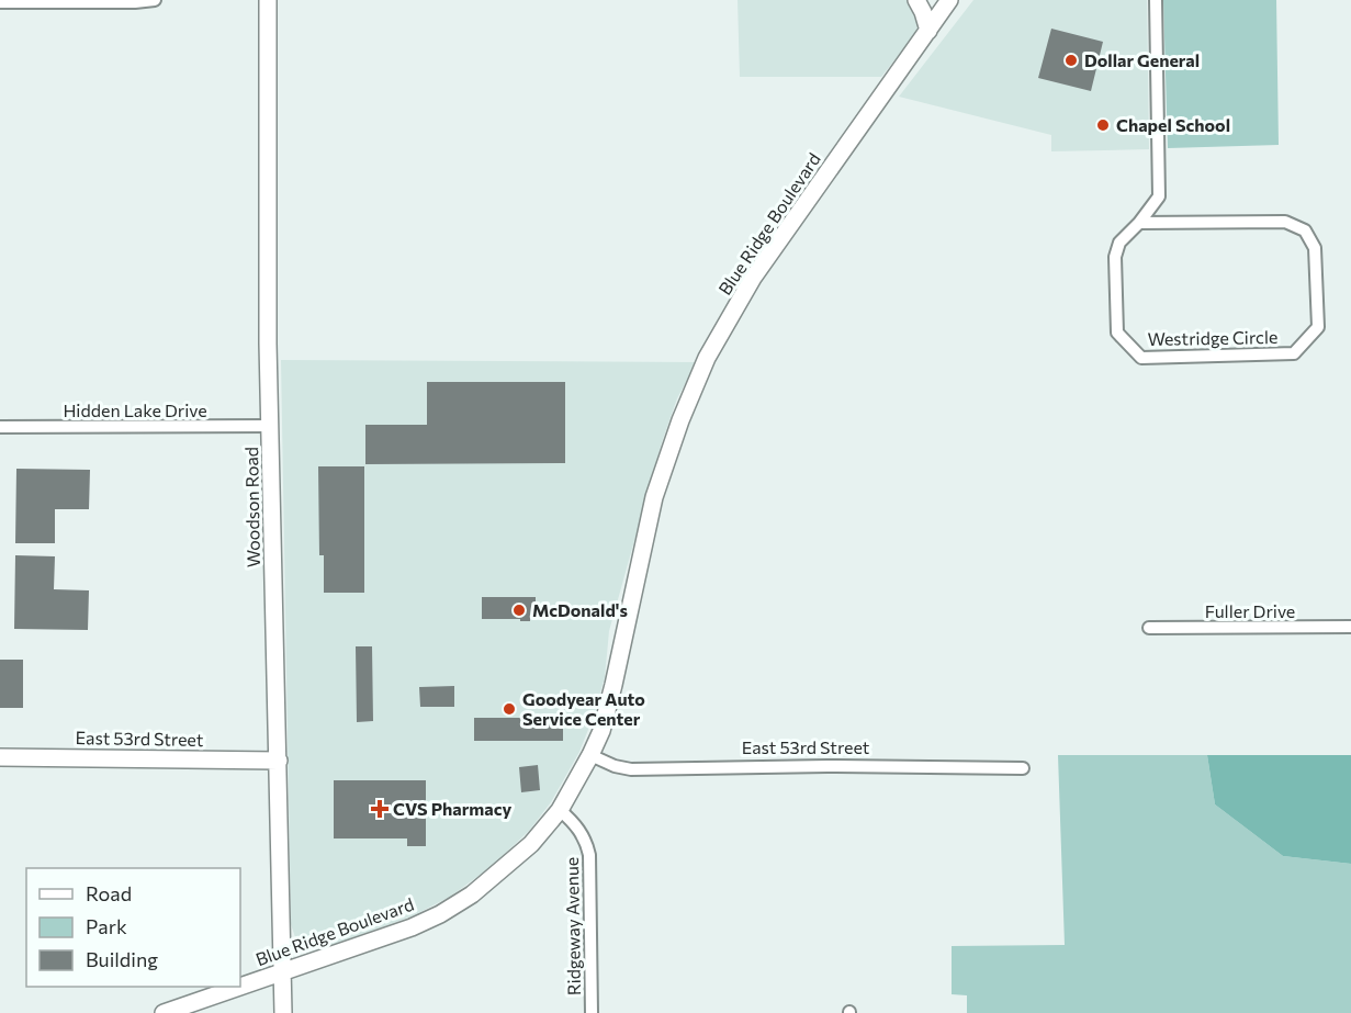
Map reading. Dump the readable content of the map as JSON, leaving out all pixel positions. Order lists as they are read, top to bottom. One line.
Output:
{"streets":{"street":["Blue Ridge Boulevard","Westridge Circle","Hidden Lake Drive","Woodson Road","Fuller Drive","East 53rd Street","Ridgeway Avenue"]},"crossings":[["Blue Ridge Boulevard","Woodson Road"],["Blue Ridge Boulevard","East 53rd Street"],["Blue Ridge Boulevard","Ridgeway Avenue"],["Hidden Lake Drive","Woodson Road"],["Woodson Road","East 53rd Street"]],"places":{"other":["Dollar General","Chapel School","McDonald's","Goodyear Auto Service Center"],"health":["CVS Pharmacy"]},"legend":["Road","Park","Building"]}
